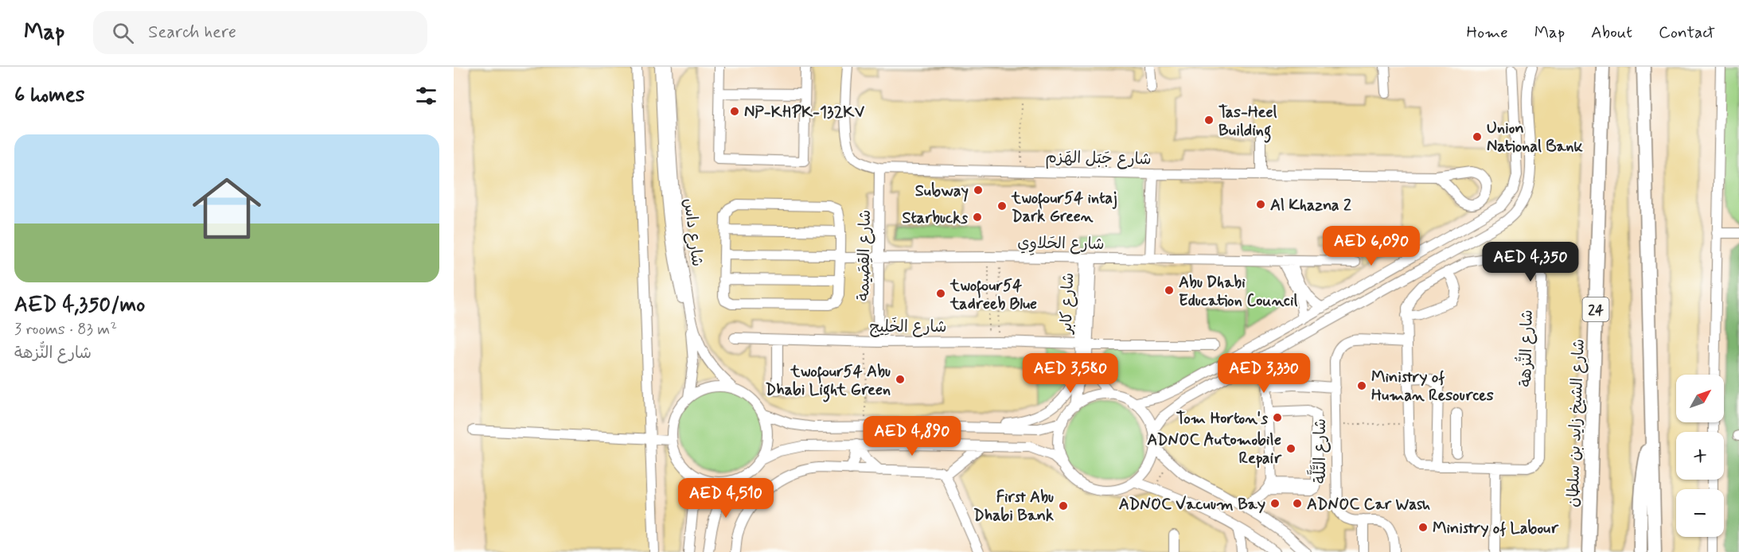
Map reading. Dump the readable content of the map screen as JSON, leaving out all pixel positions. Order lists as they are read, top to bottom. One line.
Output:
{"streets":{"highway":["24","شارع الشيخ زايد بن سلطان"],"street":["شارع جَبَل الهَزم","شارع داس","شارع الحَلاوِي","شارع القِصَيمة","شارع كابر","شارع الخَلِيج","شارع النُّزهة","شارع التَّلَّة"]},"crossings":[["شارع جَبَل الهَزم","شارع القِصَيمة"],["شارع الحَلاوِي","شارع القِصَيمة"],["شارع الحَلاوِي","شارع كابر"],["شارع القِصَيمة","شارع الخَلِيج"],["شارع كابر","شارع الخَلِيج"],["شارع النُّزهة","شارع التَّلَّة"]],"places":["NP-KHPK-132KV","Tas-Heel Building","Union National Bank","Subway","Al Khazna 2","twofour54 intaj Dark Green","Starbucks","Abu Dhabi Education Council","twofour54 tadreeb Blue","twofour54 Abu Dhabi Light Green","Ministry of Human Resources","Tom Horton's","ADNOC Automobile Repair","ADNOC Vacuum Bay","ADNOC Car Wash","First Abu Dhabi Bank","Ministry of Labour"],"north":"top right","page":{"header":"Map","search":"Search here","nav":["Home","Map","About","Contact"],"heading":"6 homes","list":[{"name":"AED 4,350/mo","note":"3 rooms · 83 m² · شارع النُّزهة"}],"price":["AED 6,090","AED 4,350","AED 3,580","AED 3,330","AED 4,890","AED 4,510"],"map_buttons":["+","−"]}}
